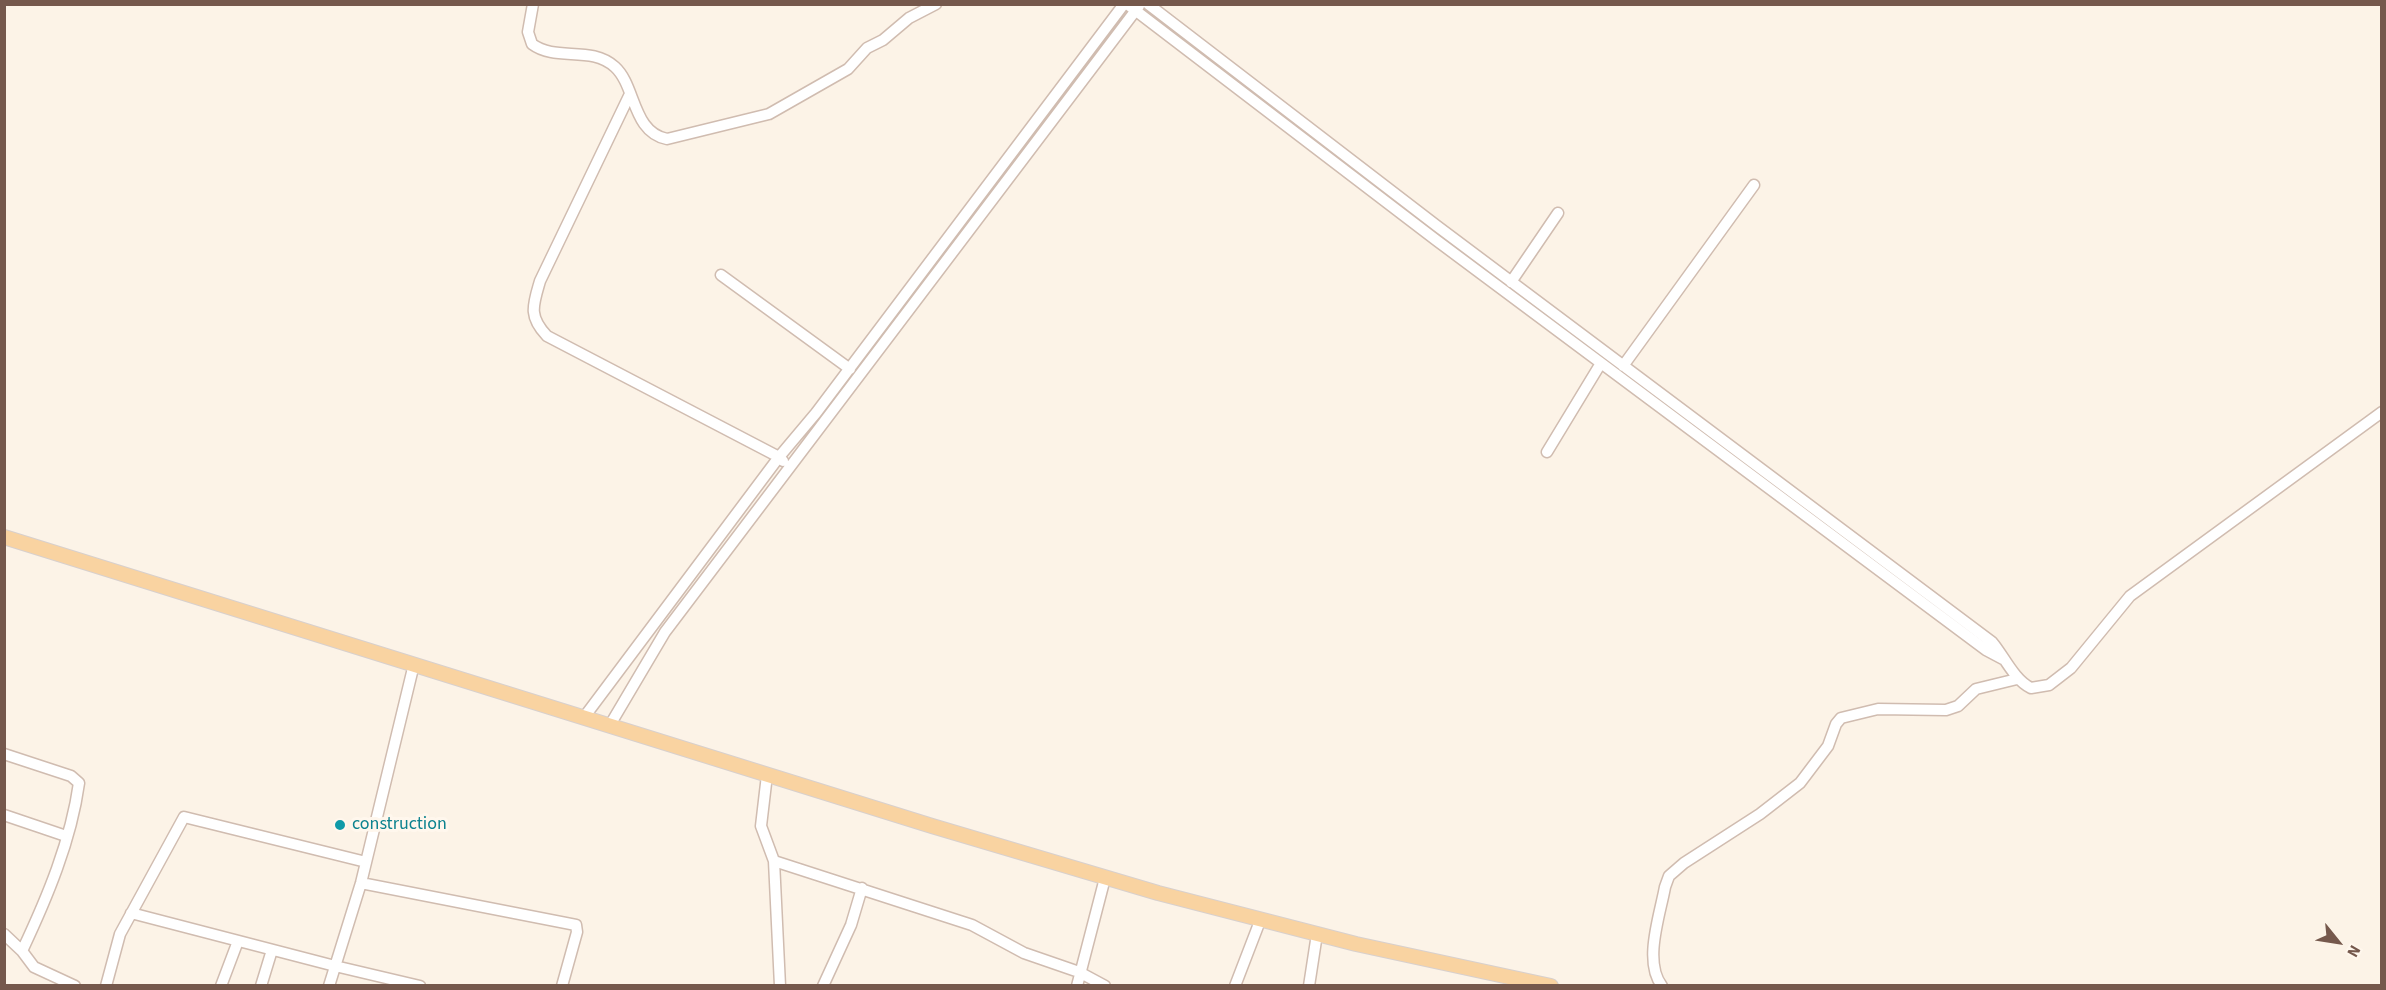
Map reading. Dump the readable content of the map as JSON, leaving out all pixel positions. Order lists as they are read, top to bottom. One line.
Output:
{"places":["construction"],"north":"bottom right"}
